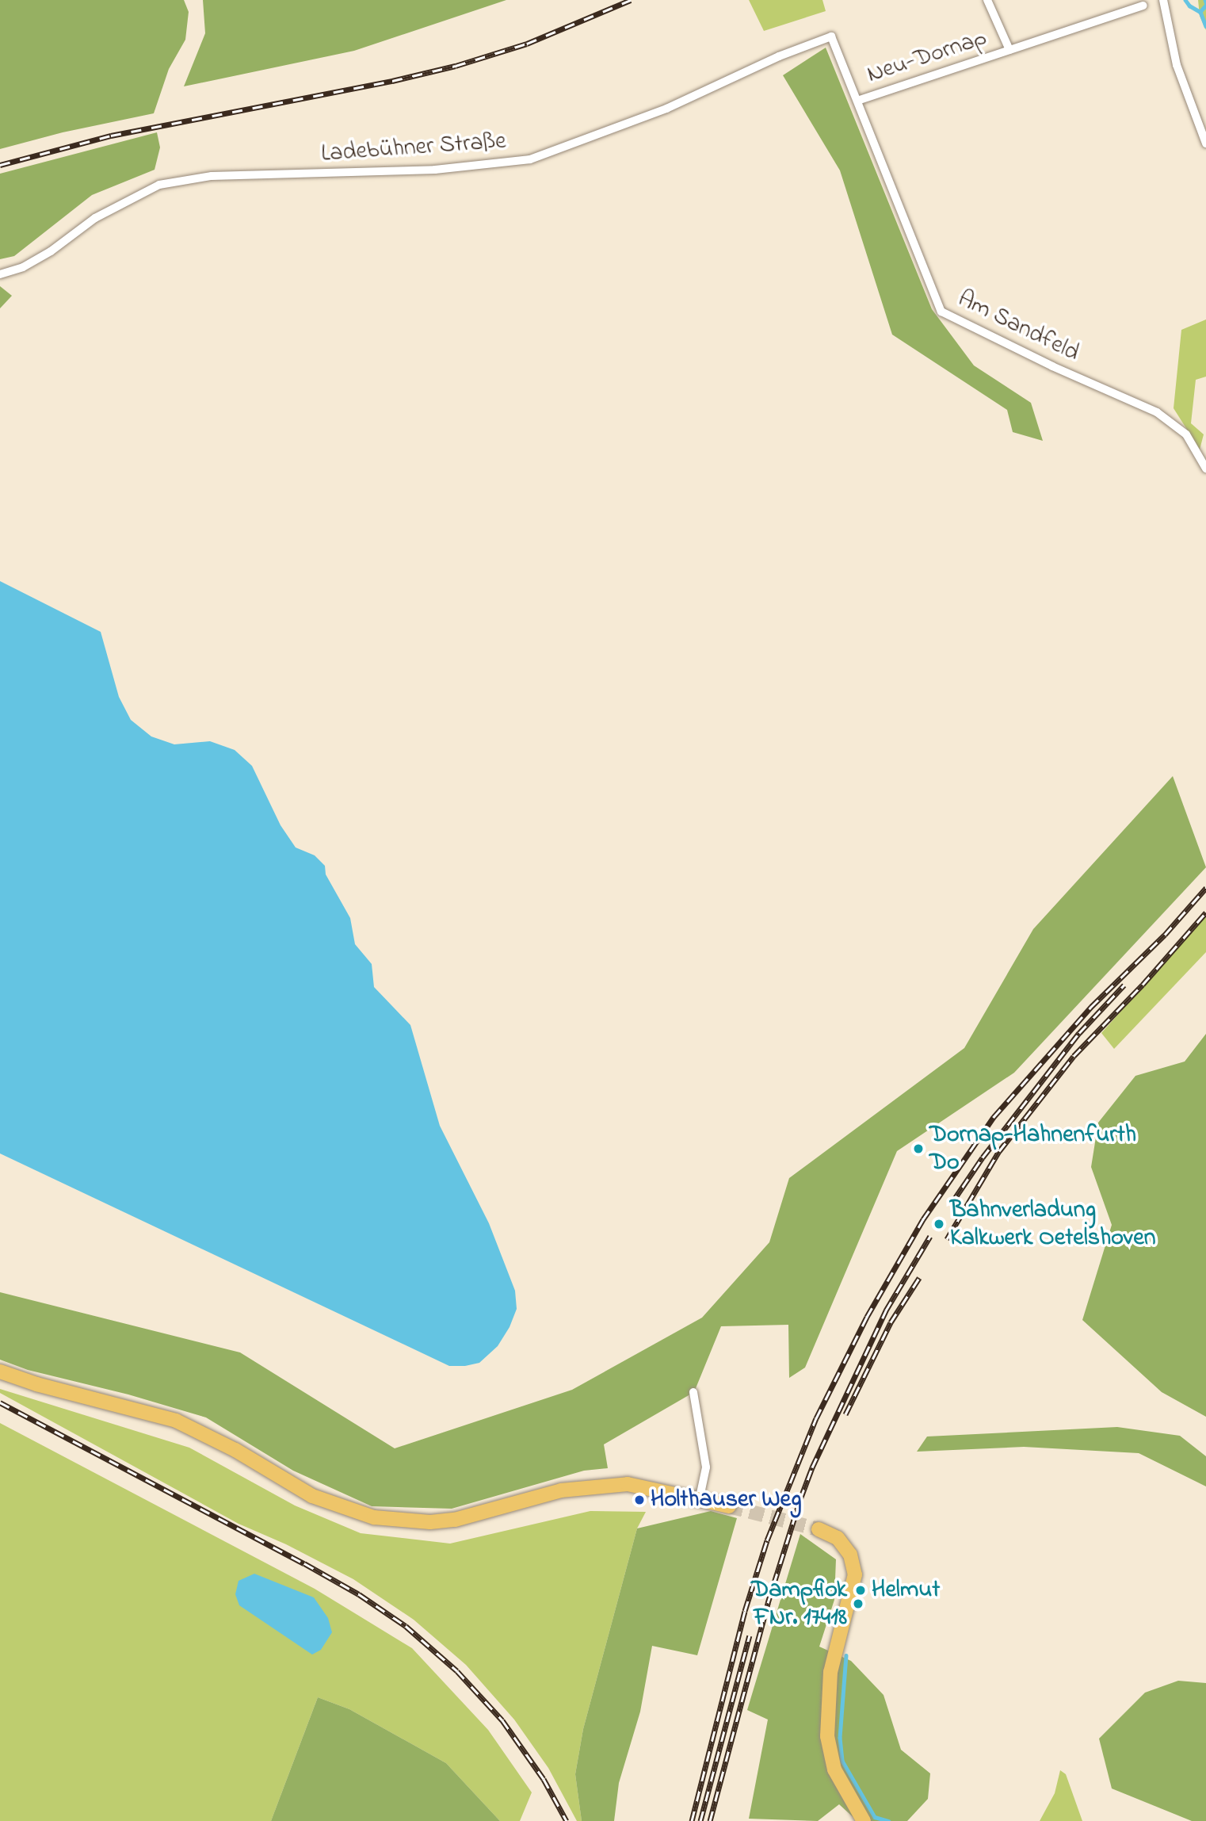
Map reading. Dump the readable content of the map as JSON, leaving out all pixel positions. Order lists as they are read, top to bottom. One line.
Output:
{"streets":{"street":["Neu-Dornap","Ladebühner Straße","Am Sandfeld"]},"crossings":[["Neu-Dornap","Am Sandfeld"],["Ladebühner Straße","Am Sandfeld"]],"places":["Dornap-Hahnenfurth Do","Bahnverladung Kalkwerk Oetelshoven","Holthauser Weg","Helmut","Dampflok FNr. 17418"]}
